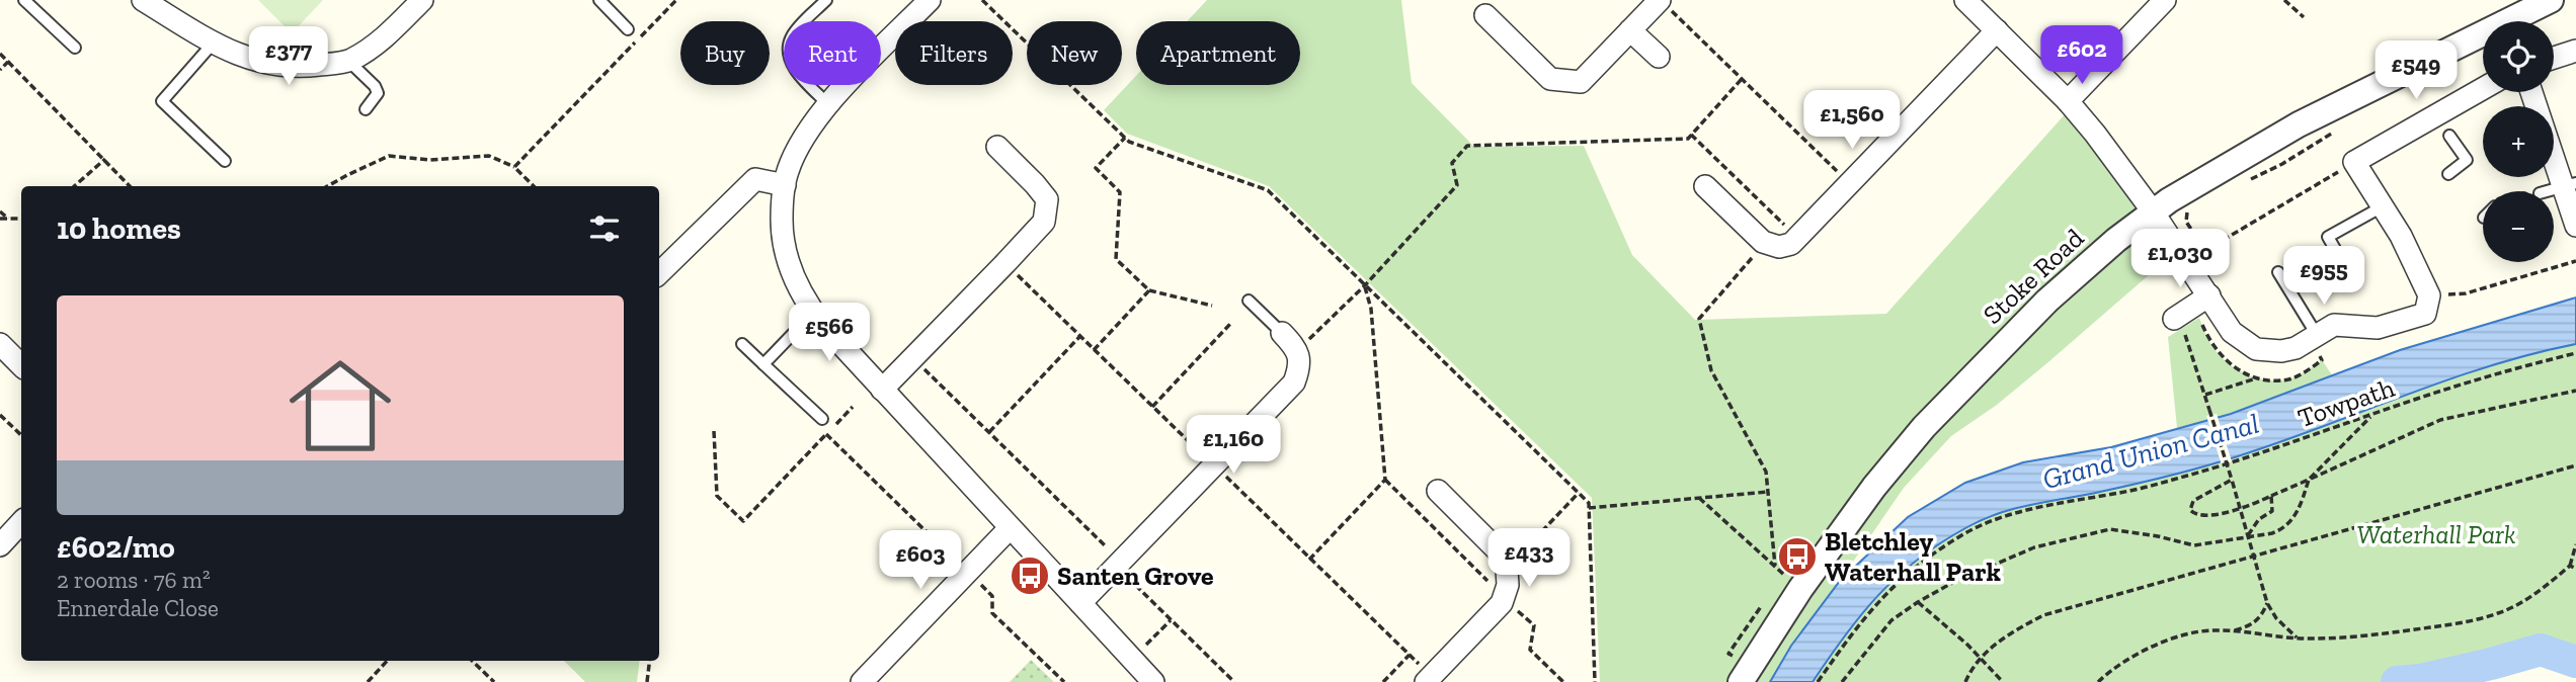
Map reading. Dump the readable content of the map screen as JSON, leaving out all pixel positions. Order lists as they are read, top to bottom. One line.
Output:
{"streets":{"street":["Stoke Road"],"path":["Towpath"]},"water":["Grand Union Canal"],"parks":["Waterhall Park"],"places":{"bus stop":["Bletchley Waterhall Park","Santen Grove"]},"page":{"map_buttons":["+","−"],"chip":["Buy","Rent","Filters","New","Apartment"],"price":["£602","£377","£549","£1,560","£1,030","£955","£566","£1,160","£433","£603"],"heading":"10 homes","list":[{"name":"£602/mo","note":"2 rooms · 76 m² · Ennerdale Close"}]}}
